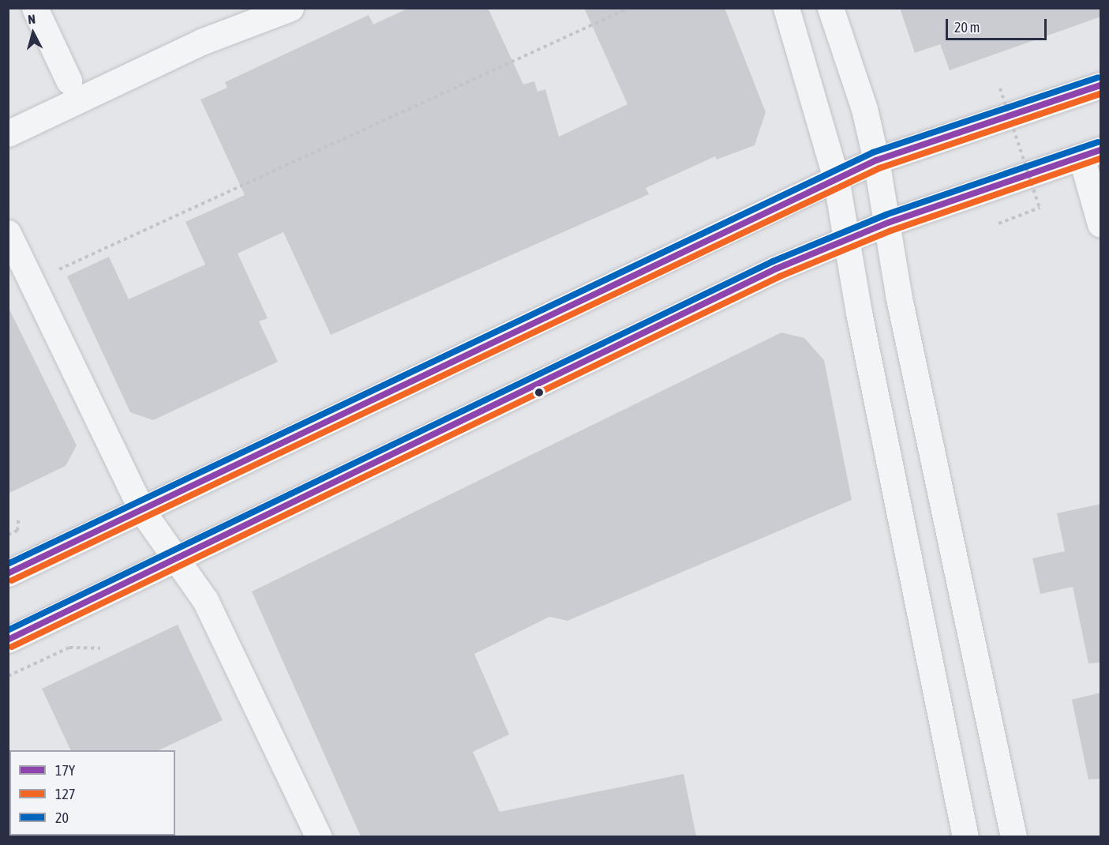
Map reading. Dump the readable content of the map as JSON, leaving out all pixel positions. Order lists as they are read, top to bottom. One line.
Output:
{"lines":["transit line 20","transit line 17Y","transit line 127"],"legend":["17Y","127","20"],"scale_bar":"20 m","north":"top"}
